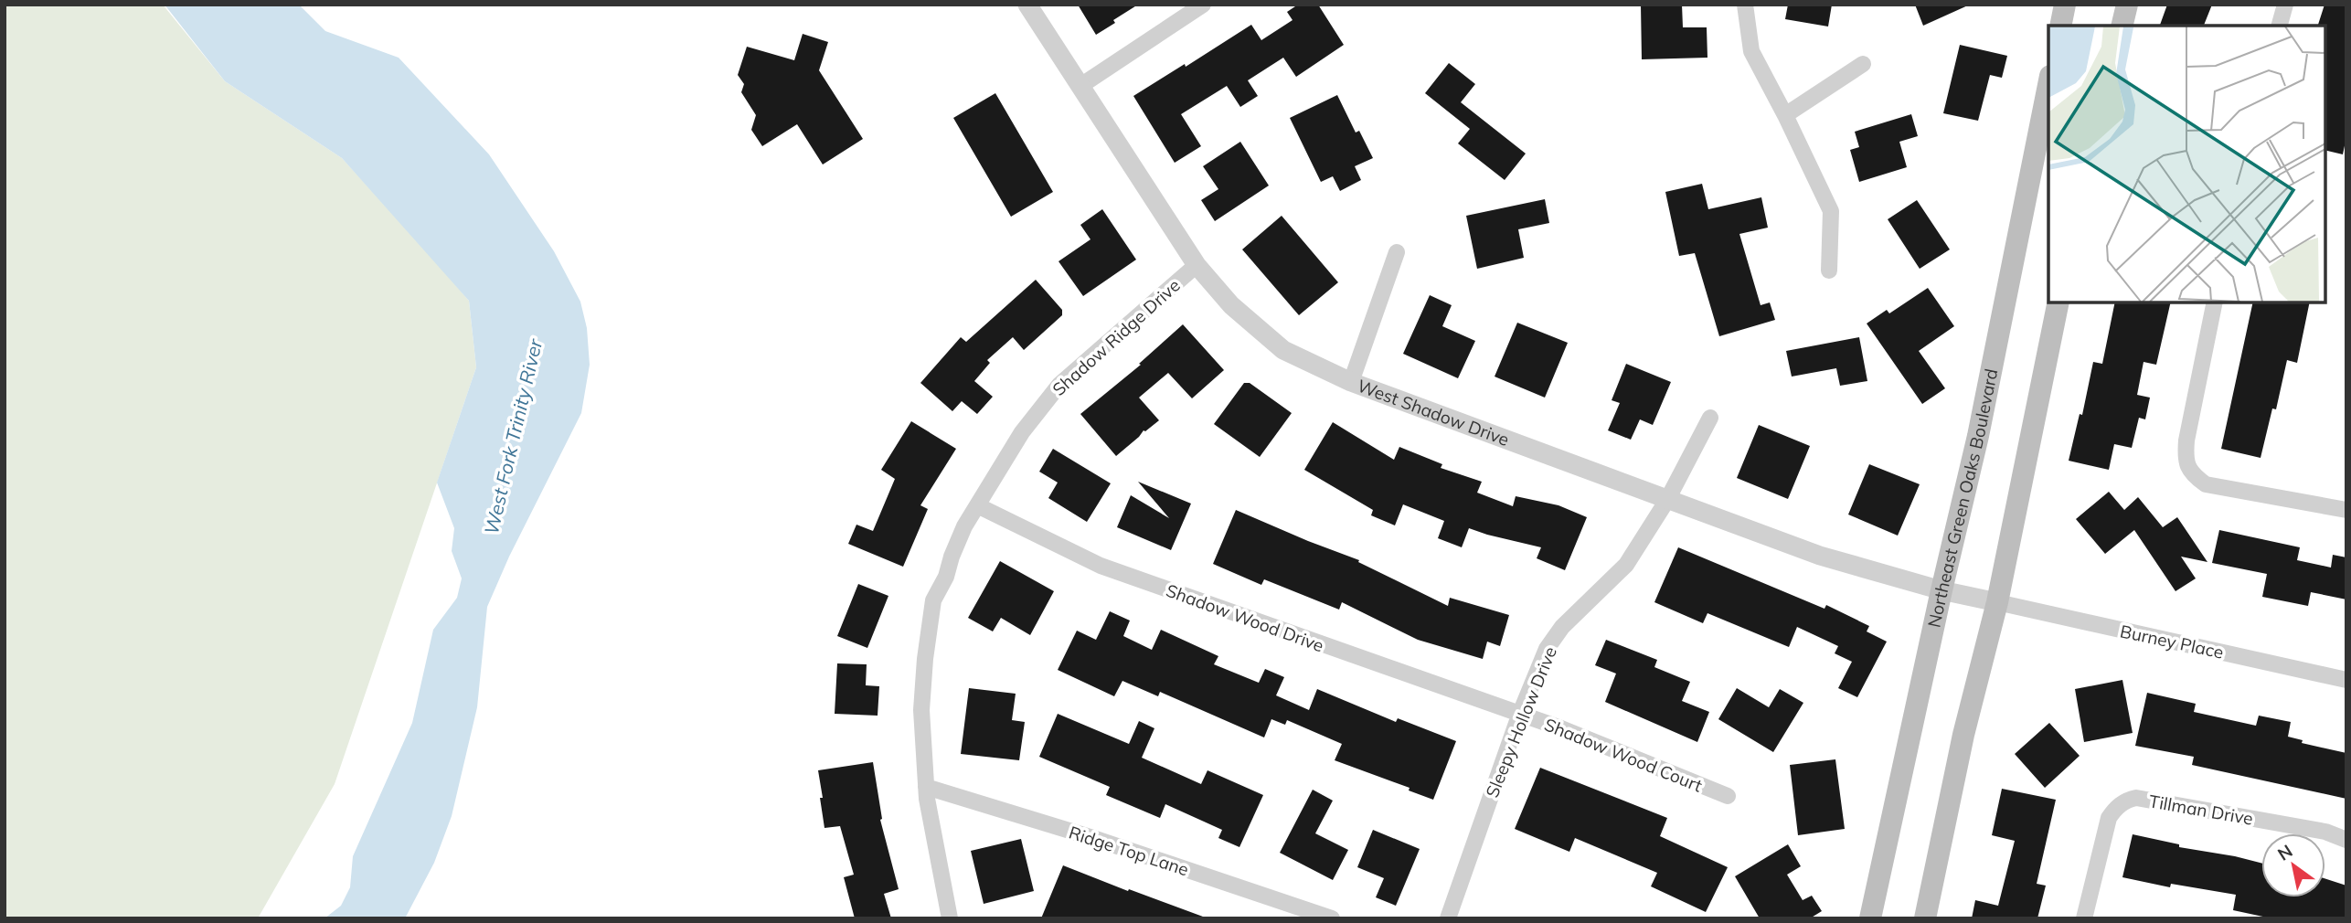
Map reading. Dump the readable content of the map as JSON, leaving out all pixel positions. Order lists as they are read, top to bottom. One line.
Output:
{"streets":{"main road":["Northeast Green Oaks Boulevard"],"street":["Shadow Ridge Drive","West Shadow Drive","Shadow Wood Drive","Burney Place","Sleepy Hollow Drive","Shadow Wood Court","Tillman Drive","Ridge Top Lane"]},"crossings":[["Shadow Ridge Drive","West Shadow Drive"],["Shadow Ridge Drive","Shadow Wood Drive"],["Shadow Ridge Drive","Ridge Top Lane"],["West Shadow Drive","Northeast Green Oaks Boulevard"],["West Shadow Drive","Burney Place"],["West Shadow Drive","Sleepy Hollow Drive"],["Shadow Wood Drive","Sleepy Hollow Drive"],["Shadow Wood Drive","Shadow Wood Court"],["Sleepy Hollow Drive","Shadow Wood Court"]],"water":["West Fork Trinity River"],"north":"top left"}
